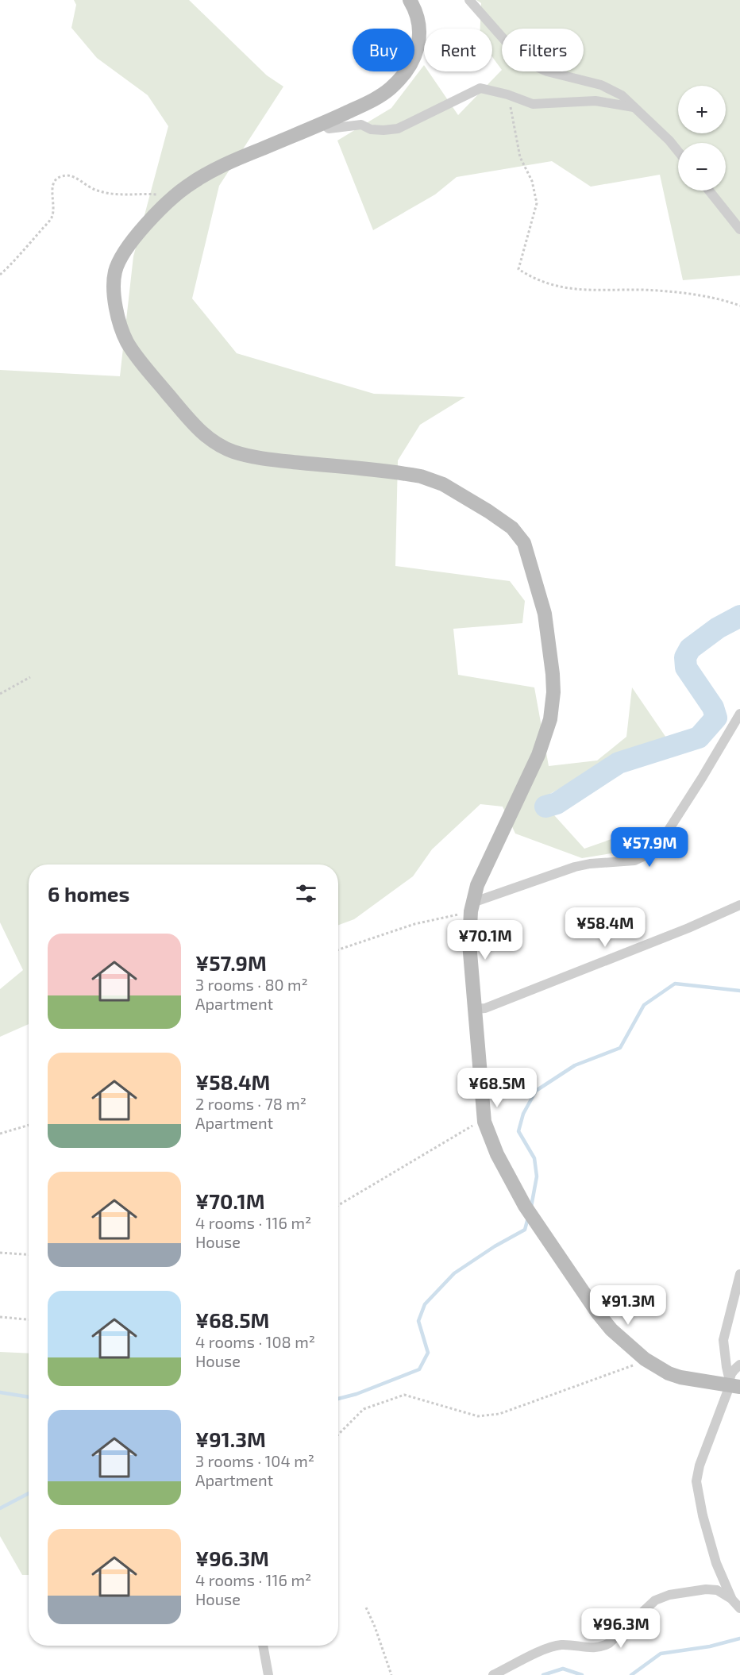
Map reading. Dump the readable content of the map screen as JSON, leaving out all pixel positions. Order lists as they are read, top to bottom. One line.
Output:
{"page":{"chip":["Buy","Rent","Filters"],"map_buttons":["+","−"],"price":["¥57.9M","¥58.4M","¥70.1M","¥68.5M","¥91.3M","¥96.3M"],"heading":"6 homes","list":[{"name":"¥57.9M","note":"3 rooms · 80 m² · Apartment"},{"name":"¥58.4M","note":"2 rooms · 78 m² · Apartment"},{"name":"¥70.1M","note":"4 rooms · 116 m² · House"},{"name":"¥68.5M","note":"4 rooms · 108 m² · House"},{"name":"¥91.3M","note":"3 rooms · 104 m² · Apartment"},{"name":"¥96.3M","note":"4 rooms · 116 m² · House"}]}}
